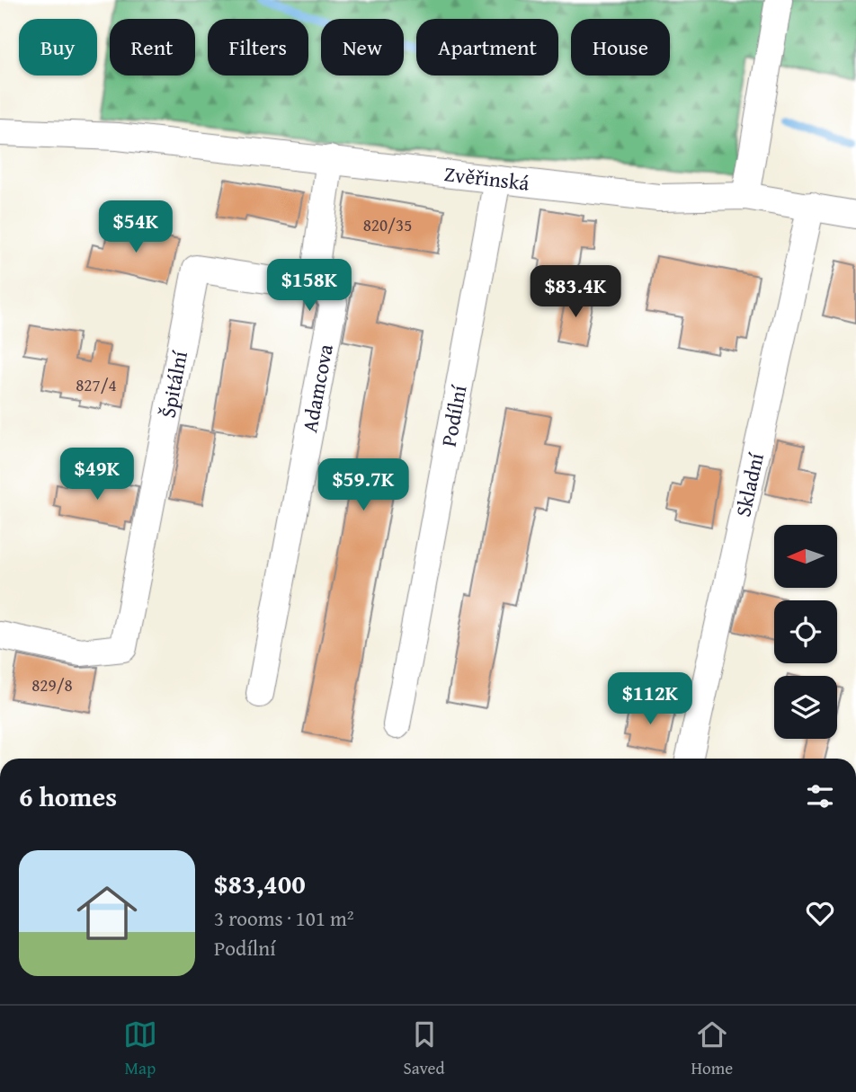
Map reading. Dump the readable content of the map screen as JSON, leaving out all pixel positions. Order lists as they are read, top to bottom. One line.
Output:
{"streets":{"street":["Zvěřinská","Špitální","Adamcova","Podílní","Skladní"]},"crossings":[["Zvěřinská","Podílní"],["Zvěřinská","Skladní"],["Špitální","Adamcova"]],"house_numbers":["820/35","827/4","829/8"],"north":"left","page":{"chip":["Buy","Rent","Filters","New","Apartment","House"],"price":["$54K","$158K","$83.4K","$49K","$59.7K","$112K"],"heading":"6 homes","list":[{"name":"$83,400","note":"3 rooms · 101 m² · Podílní"}],"tabs":["Map","Saved","Home"]}}
